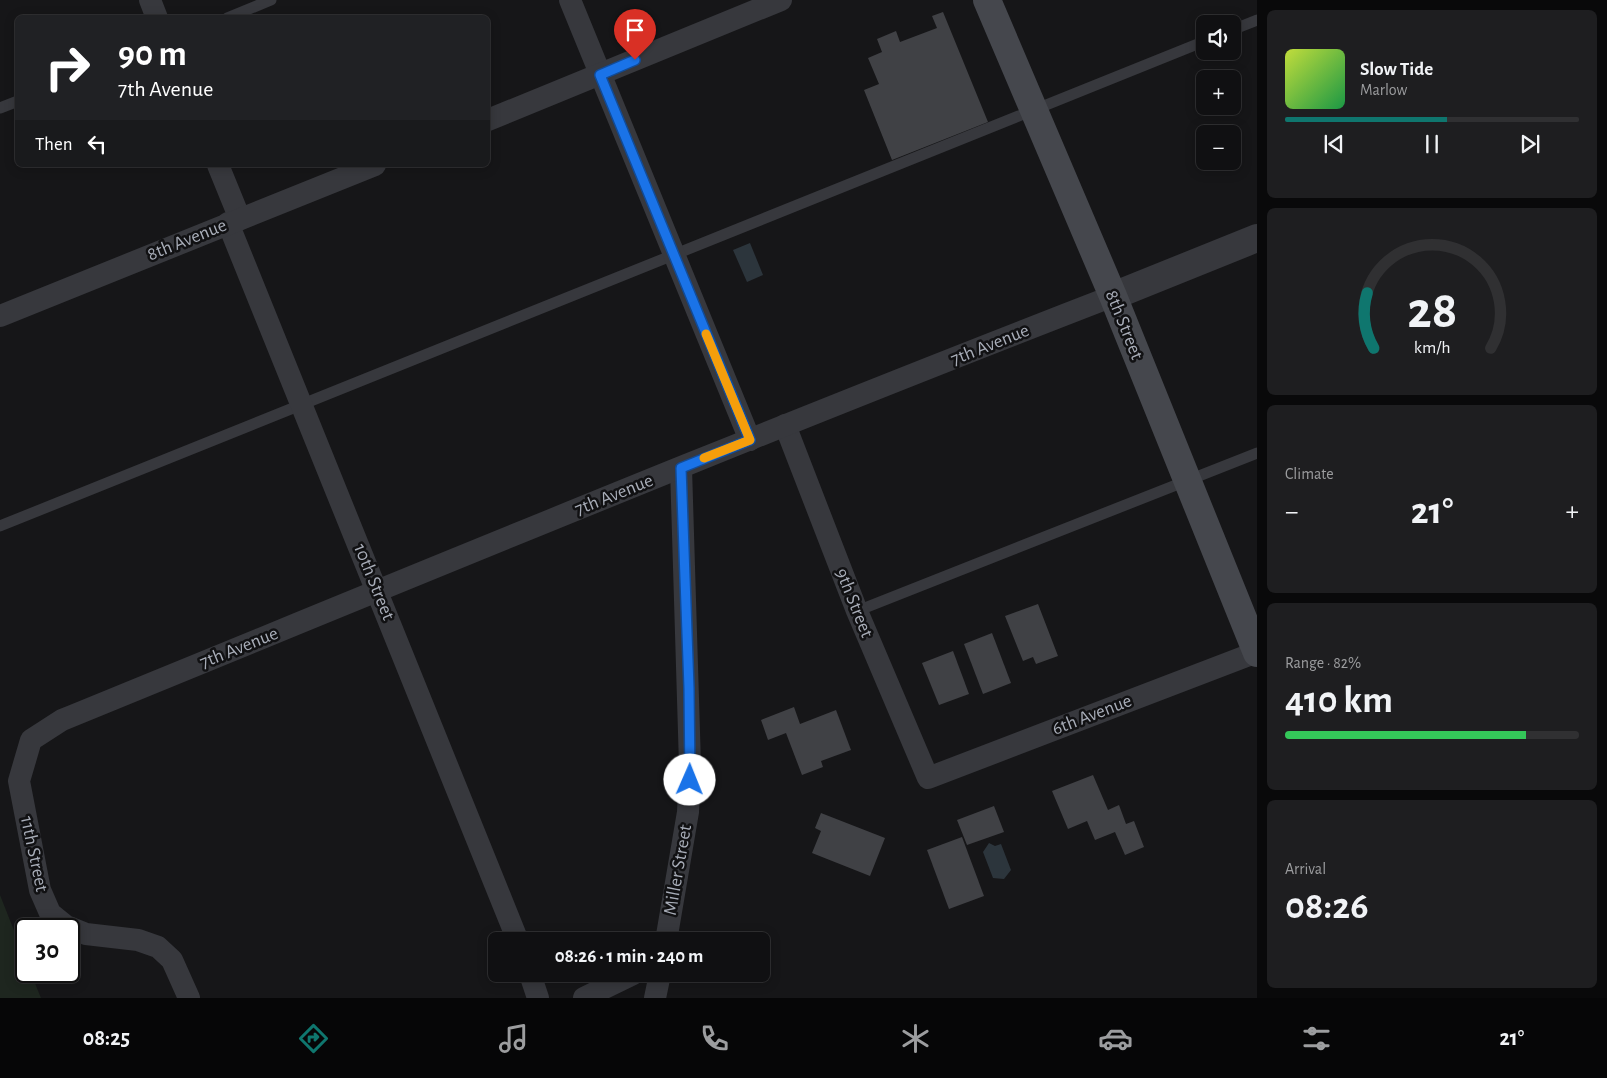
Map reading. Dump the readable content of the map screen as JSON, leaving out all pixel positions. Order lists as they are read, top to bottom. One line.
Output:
{"streets":{"main road":["8th Street"],"street":["8th Avenue","7th Avenue","10th Street","9th Street","6th Avenue","11th Street","Miller Street"]},"crossings":[["8th Avenue","10th Street"],["8th Street","7th Avenue"],["8th Street","6th Avenue"],["7th Avenue","10th Street"],["7th Avenue","9th Street"],["7th Avenue","11th Street"],["7th Avenue","Miller Street"],["9th Street","6th Avenue"]],"page":{"map_buttons":["+","−"],"turn":["90 m","7th Avenue"],"song":["Slow Tide","Marlow"],"then":"Then","tile":["Climate",["Range · 82%","410 km"],["Arrival","08:26"]],"heat":["−","21°","+"],"limit":"30","trip":"08:26 · 1 min · 240 m","tabs":["08:25","21°"],"gauge":["28","km/h"]}}
